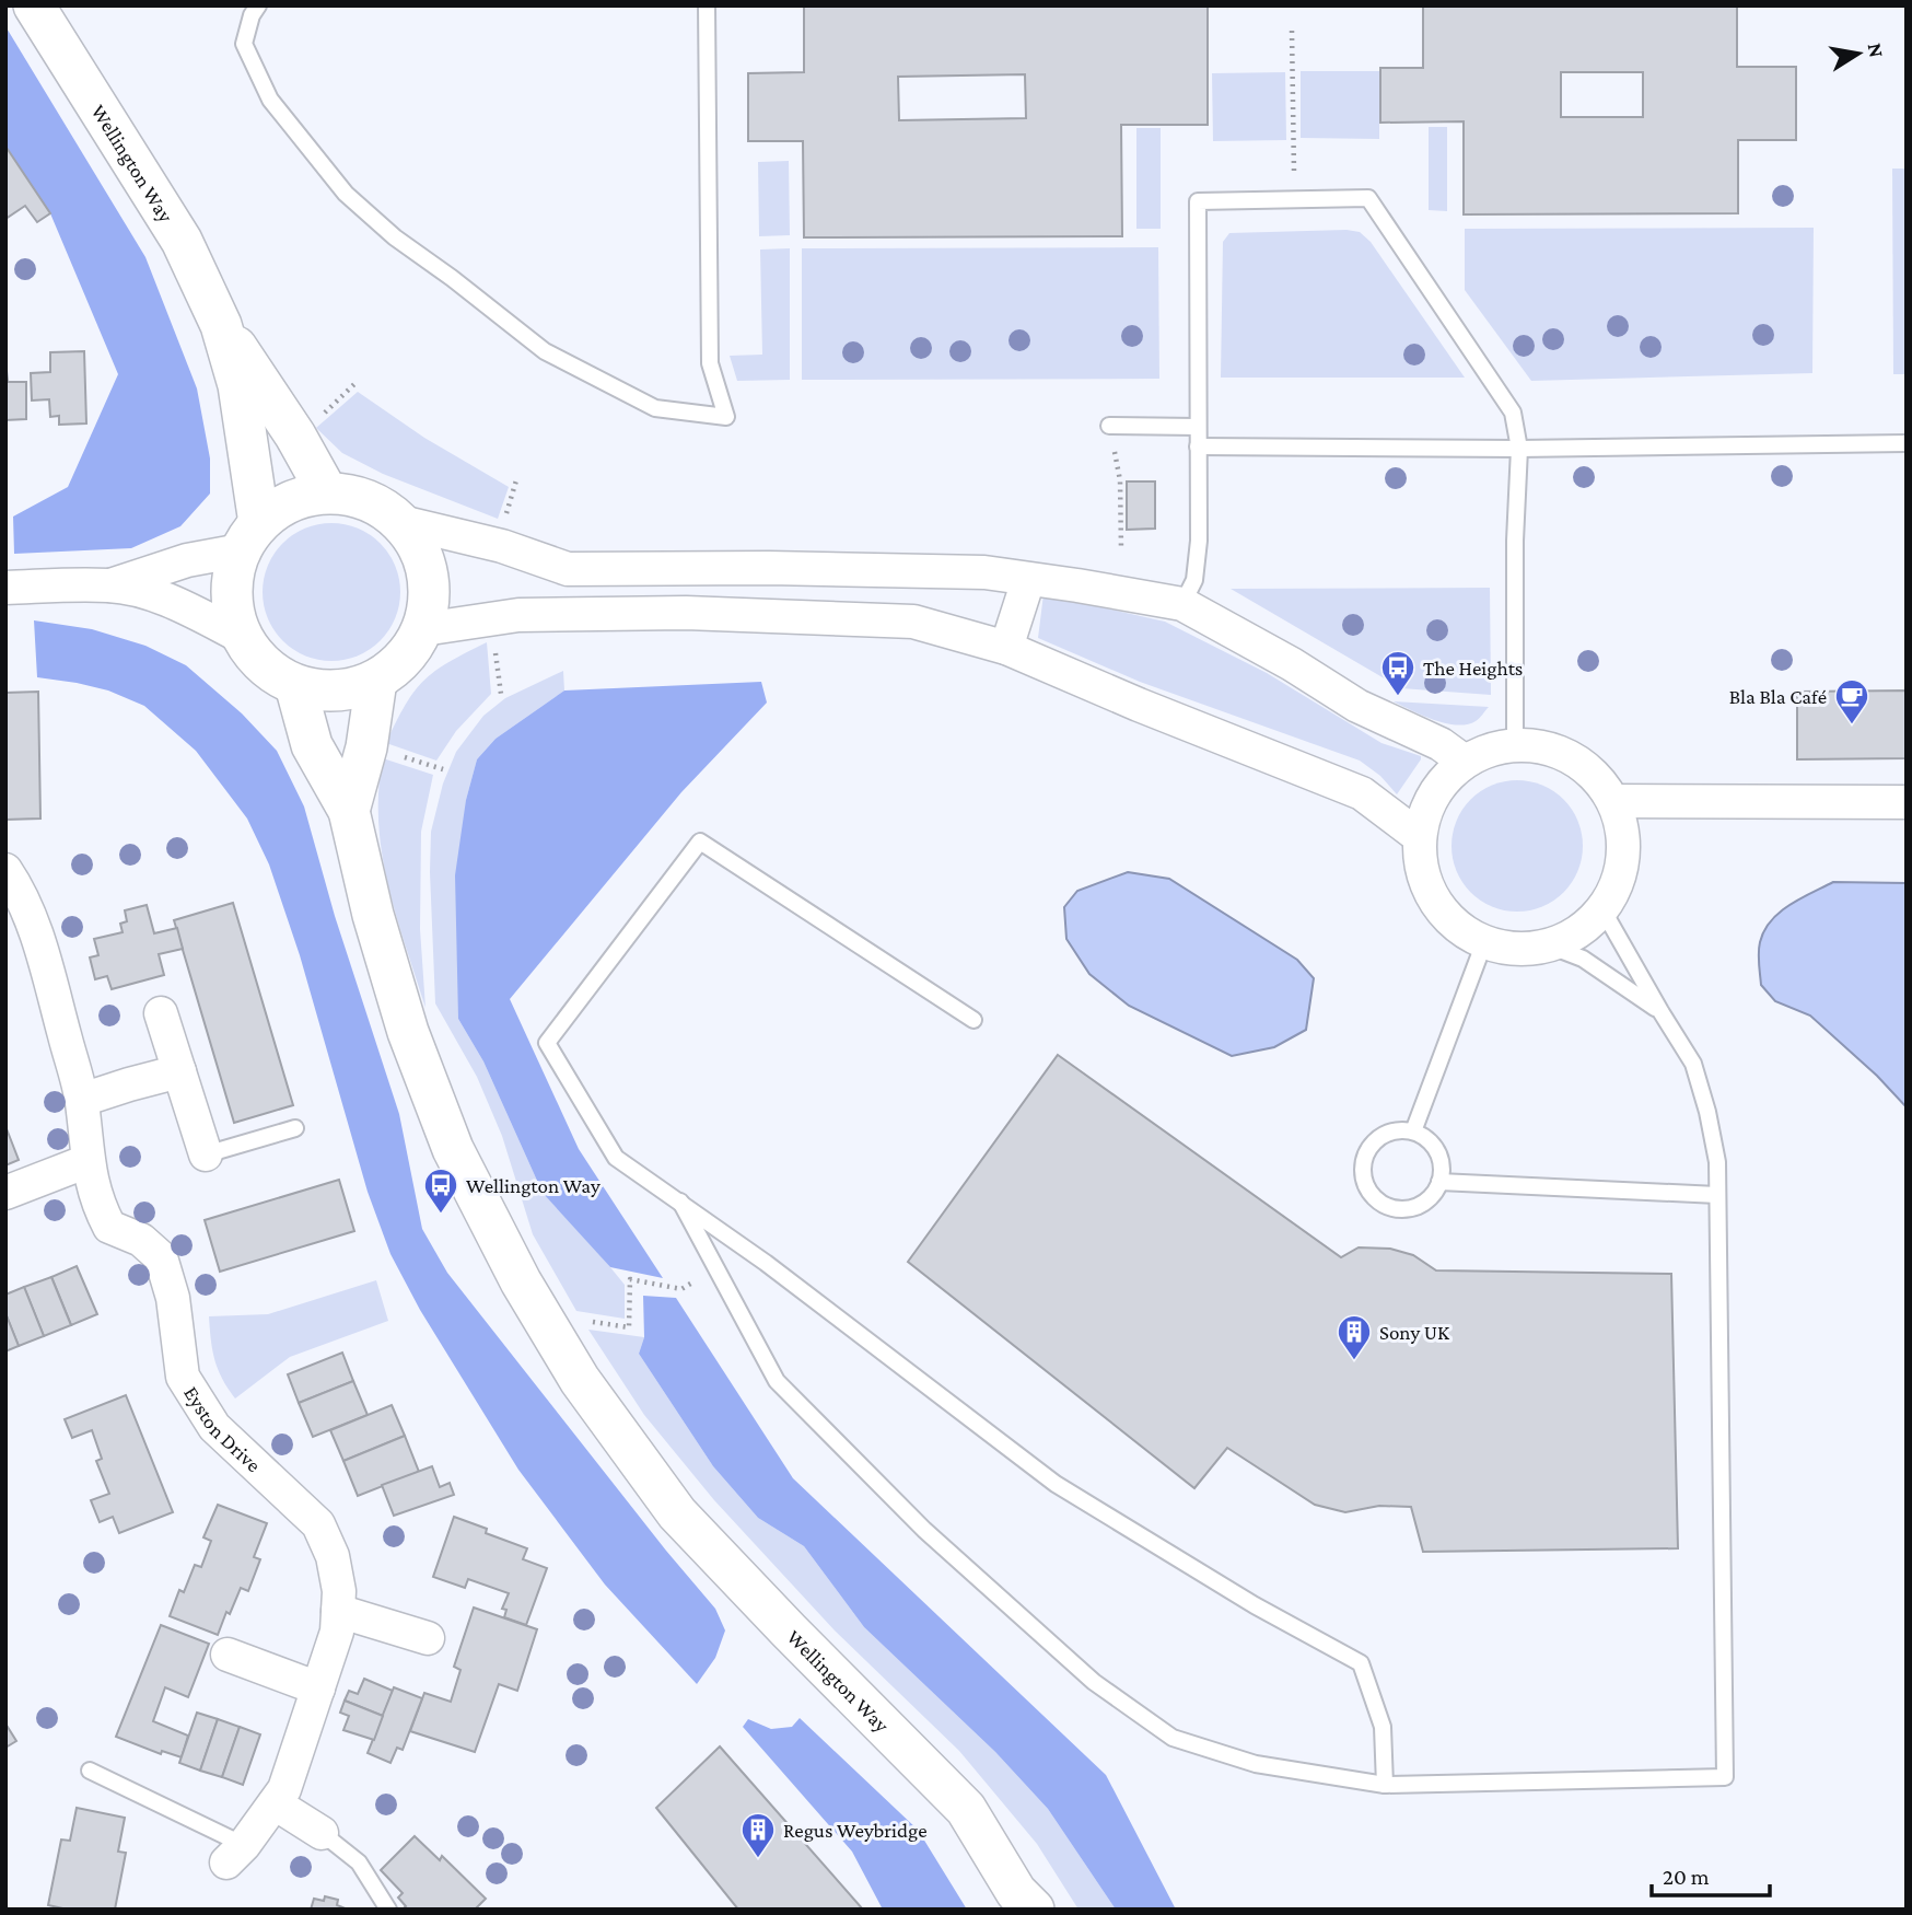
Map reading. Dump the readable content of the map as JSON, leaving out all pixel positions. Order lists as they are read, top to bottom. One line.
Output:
{"streets":{"street":["Wellington Way","Eyston Drive"]},"places":{"bus stop":["The Heights","Wellington Way"],"cafe":["Bla Bla Café"],"building":["Sony UK","Regus Weybridge"]},"scale_bar":"20 m","north":"right"}
